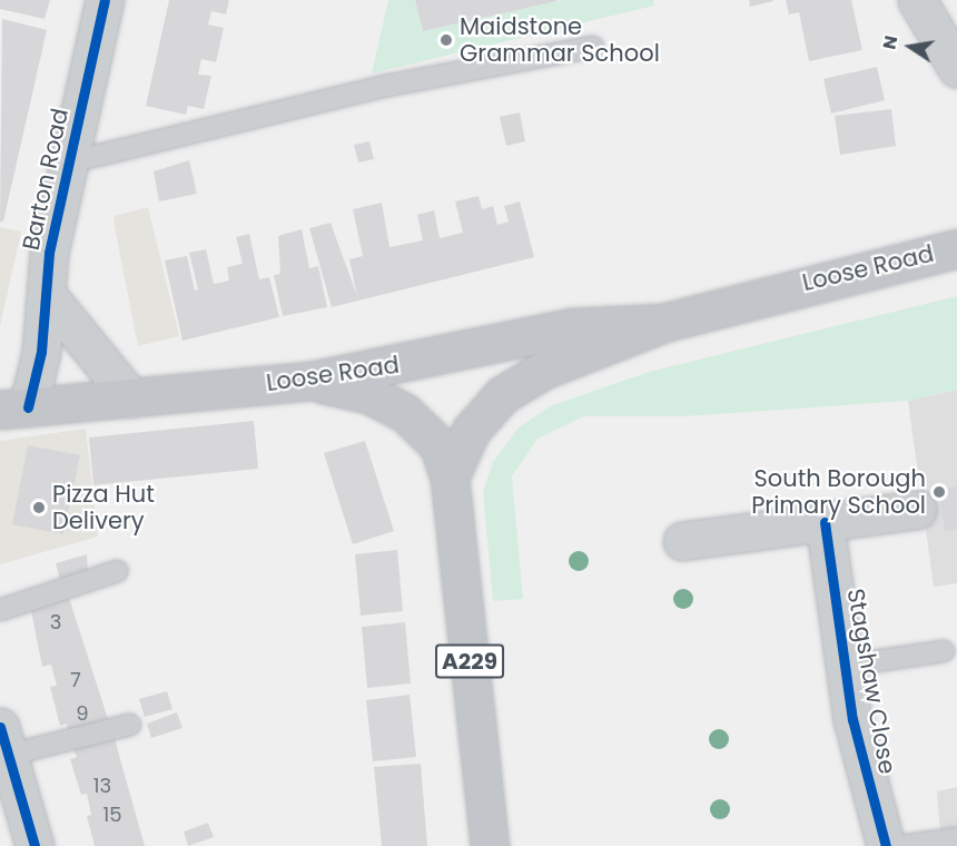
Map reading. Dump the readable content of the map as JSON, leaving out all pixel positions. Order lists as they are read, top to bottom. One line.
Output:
{"streets":{"highway":["Loose Road","A229"],"street":["Barton Road","Stagshaw Close"]},"crossings":[["Barton Road","Loose Road"],["Loose Road","A229"]],"places":["Maidstone Grammar School","South Borough Primary School","Pizza Hut Delivery"],"house_numbers":["3","7","9","13","15"],"north":"left"}
